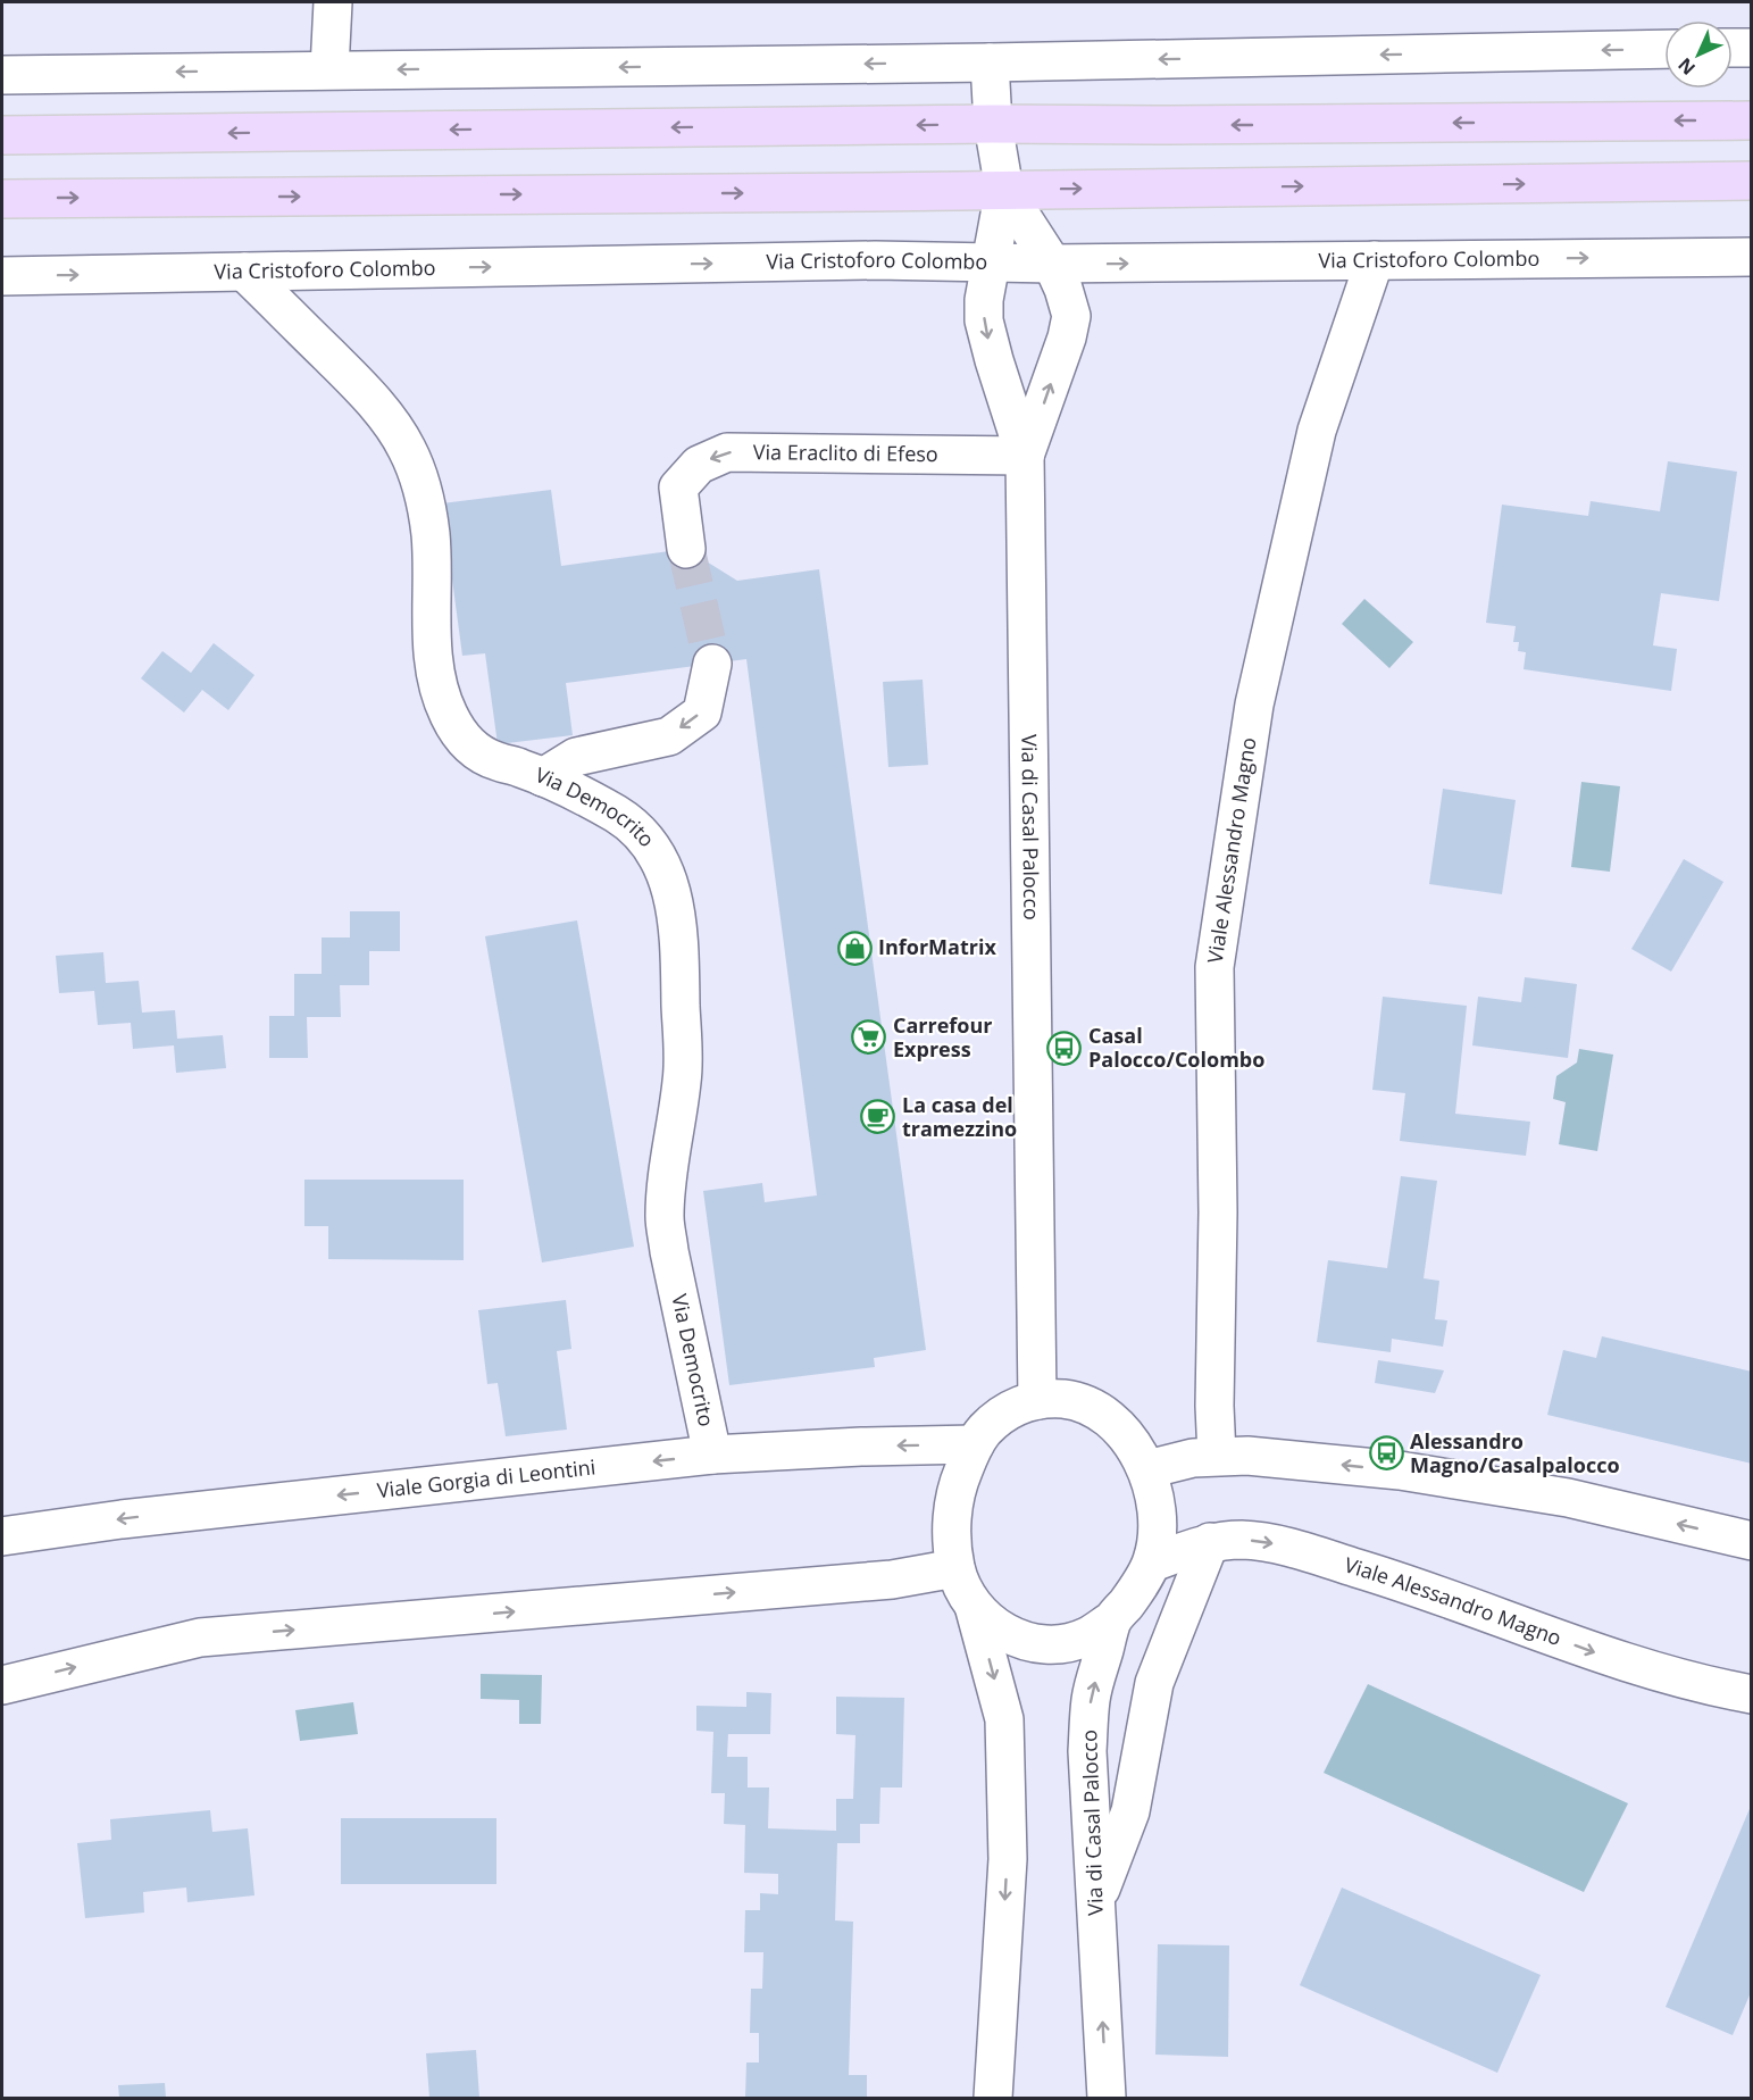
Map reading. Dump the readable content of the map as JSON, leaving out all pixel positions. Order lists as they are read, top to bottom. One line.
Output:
{"streets":{"street":["Via Cristoforo Colombo","Via Eraclito di Efeso","Via Democrito","Via di Casal Palocco","Viale Alessandro Magno","Viale Gorgia di Leontini"]},"crossings":[["Via Cristoforo Colombo","Via Democrito"],["Via Cristoforo Colombo","Via di Casal Palocco"],["Via Cristoforo Colombo","Viale Alessandro Magno"],["Via Eraclito di Efeso","Via di Casal Palocco"],["Via Democrito","Viale Gorgia di Leontini"],["Via di Casal Palocco","Viale Alessandro Magno"],["Via di Casal Palocco","Viale Gorgia di Leontini"],["Viale Alessandro Magno","Viale Gorgia di Leontini"]],"one_way":["Via Eraclito di Efeso"],"places":{"shop":["InforMatrix"],"supermarket":["Carrefour Express"],"bus stop":["Casal Palocco/Colombo","Alessandro Magno/Casalpalocco"],"cafe":["La casa del tramezzino"]},"north":"bottom left"}
